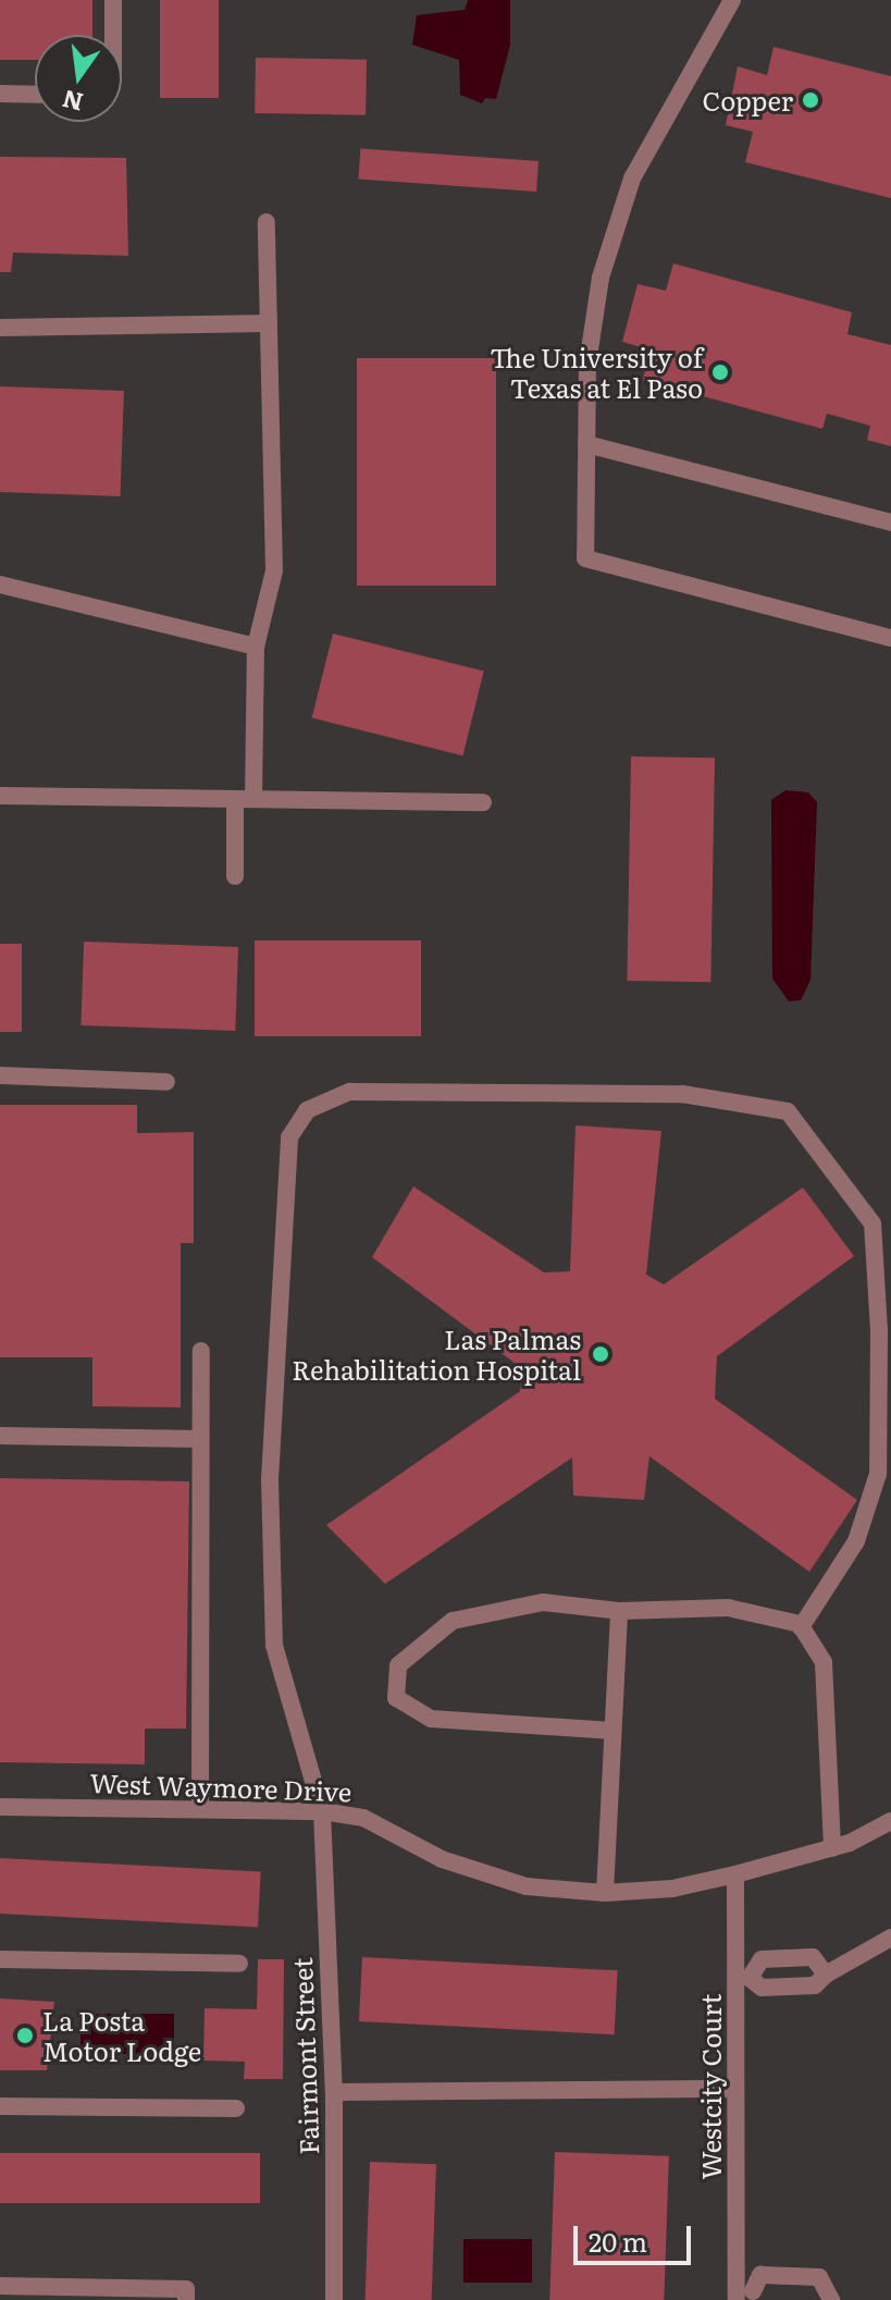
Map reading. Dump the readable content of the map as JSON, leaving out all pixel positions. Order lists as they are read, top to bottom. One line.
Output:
{"streets":{"street":["West Waymore Drive","Fairmont Street","Westcity Court"]},"crossings":[["West Waymore Drive","Fairmont Street"],["West Waymore Drive","Westcity Court"]],"places":["Copper","The University of Texas at El Paso","Las Palmas Rehabilitation Hospital","La Posta Motor Lodge"],"scale_bar":"20 m","north":"bottom"}
